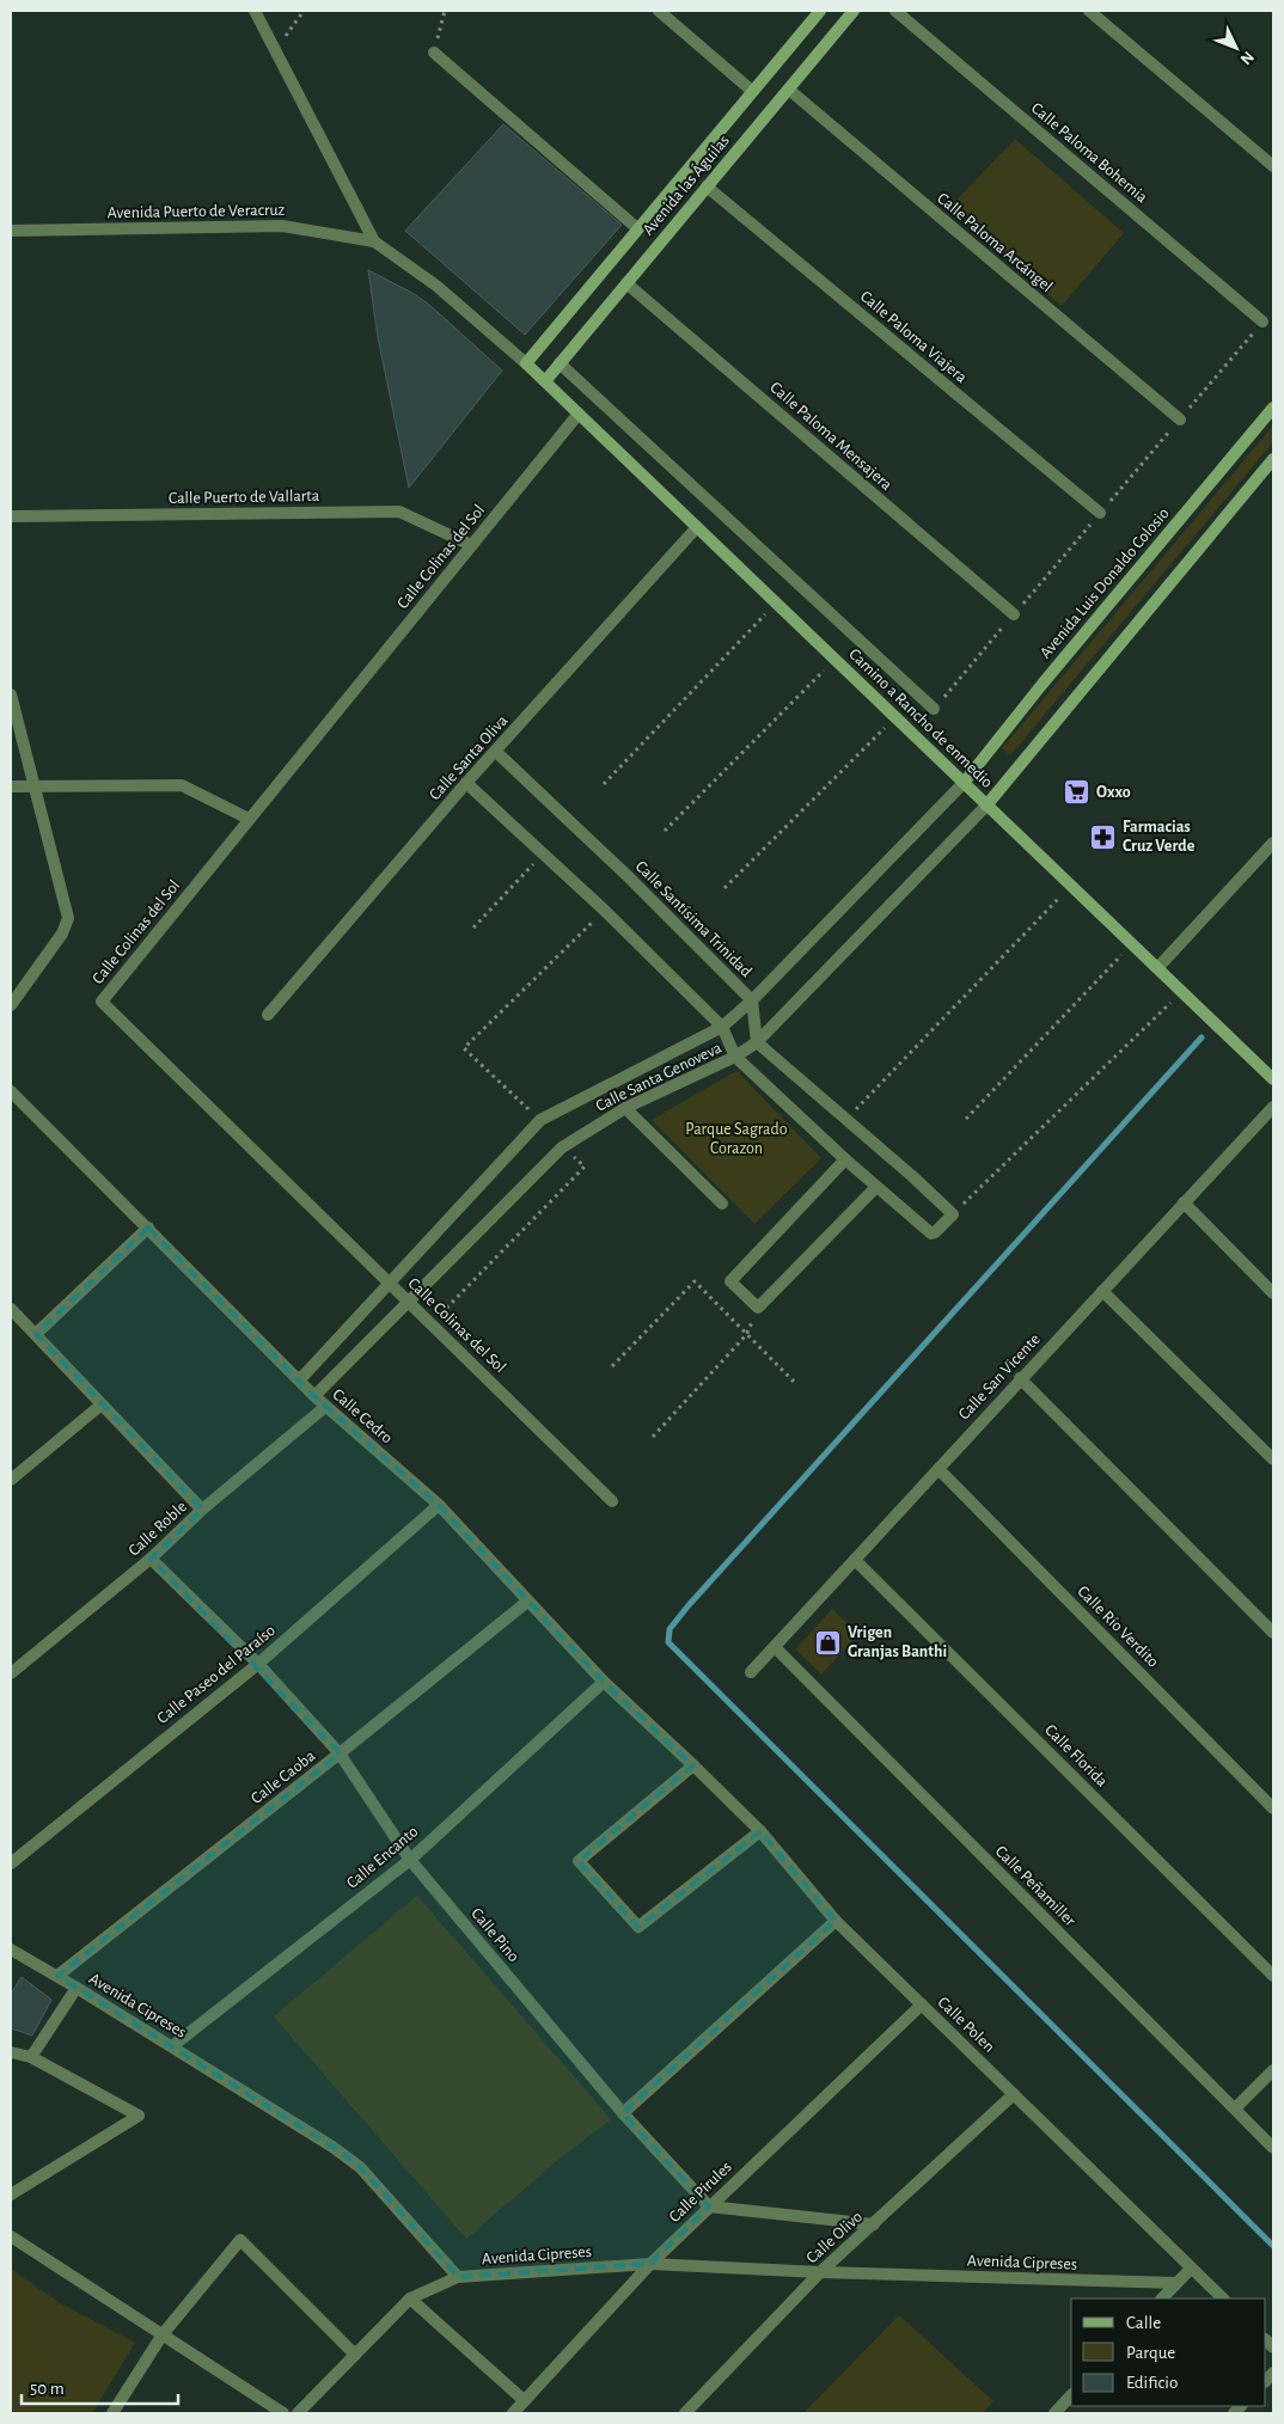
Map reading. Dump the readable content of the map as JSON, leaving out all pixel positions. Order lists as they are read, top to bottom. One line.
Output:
{"streets":{"street":["Calle Paloma Bohemia","Avenida las Águilas","Avenida Puerto de Veracruz","Calle Paloma Arcángel","Calle Paloma Viajera","Calle Paloma Mensajera","Calle Puerto de Vallarta","Calle Colinas del Sol","Avenida Luis Donaldo Colosio","Camino a Rancho de enmedio","Calle Santa Oliva","Calle Santísima Trinidad","Calle Santa Genoveva","Calle San Vicente","Calle Cedro","Calle Roble","Calle Río Verdito","Calle Paseo del Paraíso","Calle Florida","Calle Caoba","Calle Encanto","Calle Peñamiller","Calle Pino","Avenida Cipreses","Calle Polen","Calle Pirules","Calle Olivo"]},"crossings":[["Avenida las Águilas","Avenida Puerto de Veracruz"],["Avenida las Águilas","Calle Paloma Arcángel"],["Avenida las Águilas","Calle Paloma Viajera"],["Avenida las Águilas","Calle Paloma Mensajera"],["Avenida las Águilas","Camino a Rancho de enmedio"],["Avenida Puerto de Veracruz","Camino a Rancho de enmedio"],["Calle Puerto de Vallarta","Calle Colinas del Sol"],["Calle Colinas del Sol","Camino a Rancho de enmedio"],["Calle Colinas del Sol","Calle Santa Genoveva"],["Avenida Luis Donaldo Colosio","Camino a Rancho de enmedio"],["Avenida Luis Donaldo Colosio","Calle Santa Genoveva"],["Camino a Rancho de enmedio","Calle Santa Oliva"],["Camino a Rancho de enmedio","Calle Santa Genoveva"],["Calle Santa Oliva","Calle Santísima Trinidad"],["Calle Santísima Trinidad","Calle Santa Genoveva"],["Calle Santa Genoveva","Calle Cedro"],["Calle San Vicente","Calle Río Verdito"],["Calle San Vicente","Calle Florida"],["Calle San Vicente","Calle Peñamiller"],["Calle Cedro","Calle Roble"],["Calle Cedro","Calle Paseo del Paraíso"],["Calle Cedro","Calle Caoba"],["Calle Cedro","Calle Encanto"],["Calle Cedro","Calle Polen"],["Calle Roble","Calle Pino"],["Calle Paseo del Paraíso","Calle Pino"],["Calle Caoba","Calle Pino"],["Calle Caoba","Avenida Cipreses"],["Calle Encanto","Calle Pino"],["Calle Encanto","Avenida Cipreses"],["Calle Pino","Calle Pirules"],["Avenida Cipreses","Calle Pirules"],["Avenida Cipreses","Calle Olivo"],["Calle Polen","Calle Pirules"],["Calle Polen","Calle Olivo"]],"parks":["Parque Sagrado Corazon"],"places":{"supermarket":["Oxxo"],"pharmacy":["Farmacias Cruz Verde"],"shop":["Vrigen Granjas Banthi"]},"legend":["Calle","Parque","Edificio"],"scale_bar":"50 m","north":"bottom right"}
